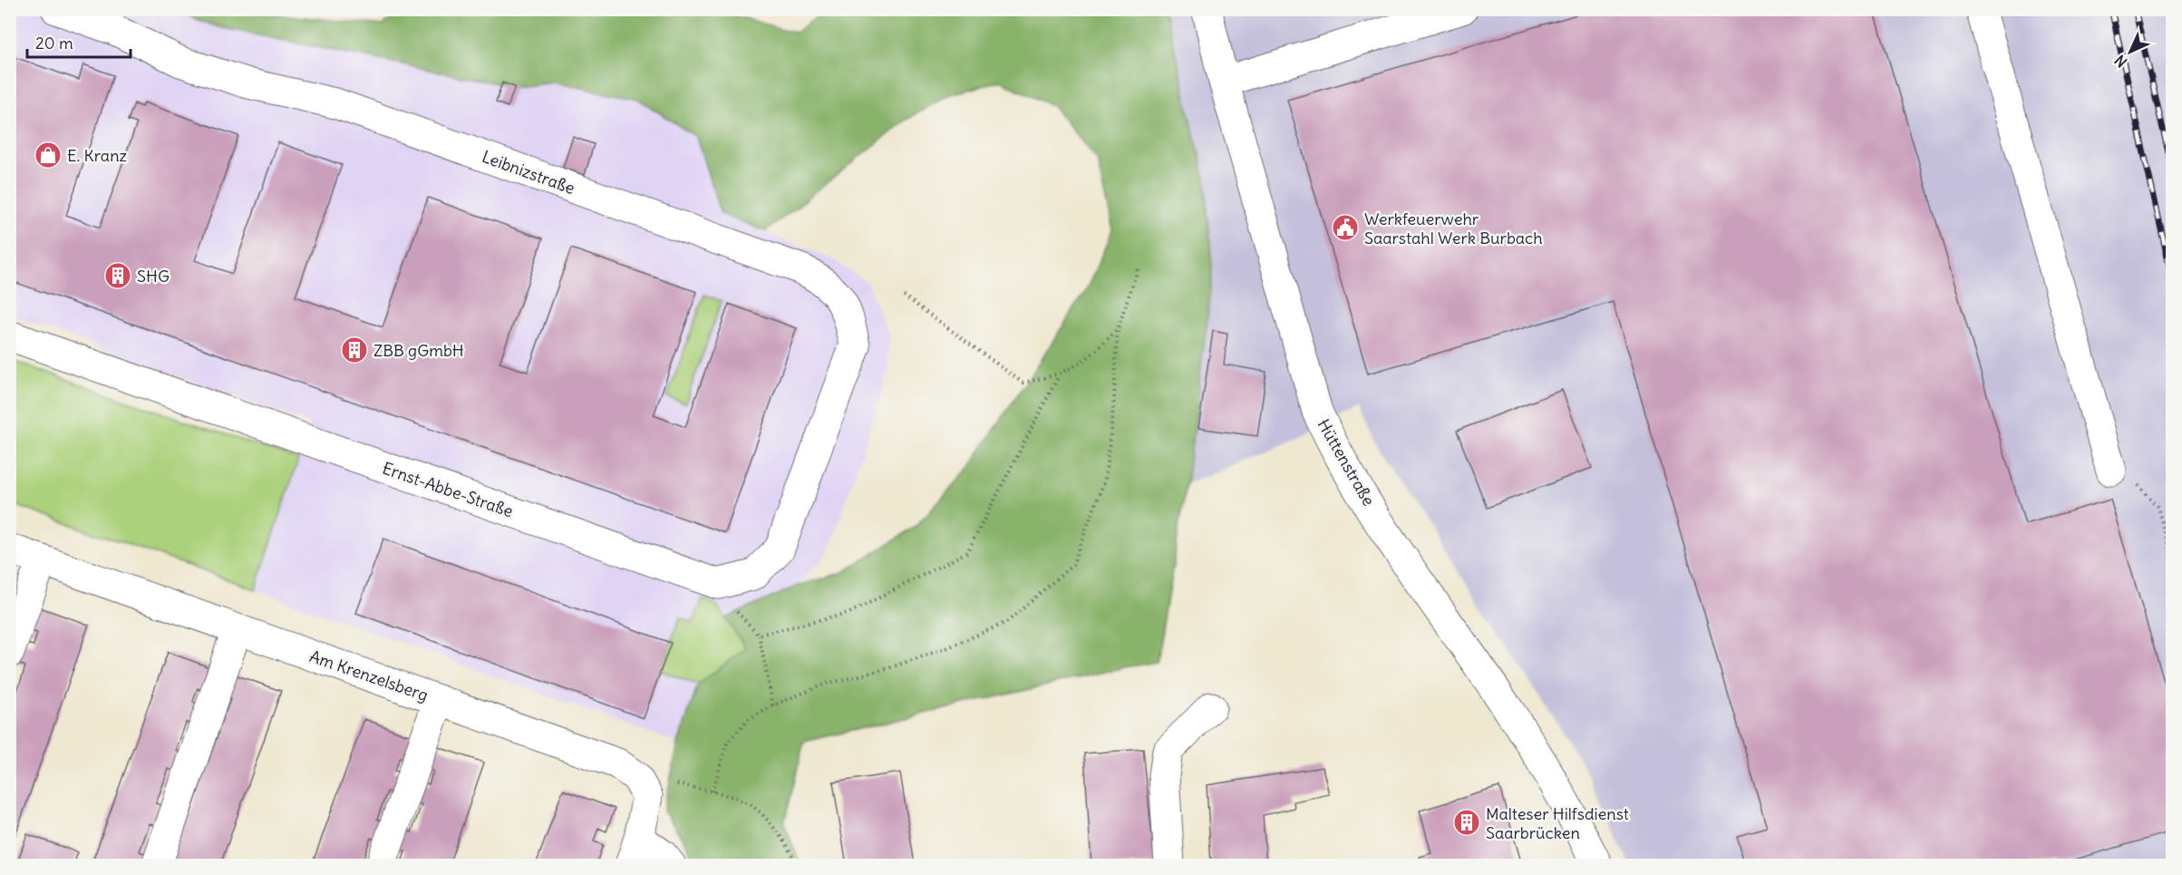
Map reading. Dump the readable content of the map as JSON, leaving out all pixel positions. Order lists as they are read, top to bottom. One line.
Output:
{"streets":{"street":["Leibnizstraße","Hüttenstraße","Ernst-Abbe-Straße","Am Krenzelsberg"]},"crossings":[["Leibnizstraße","Ernst-Abbe-Straße"]],"places":{"shop":["E. Kranz"],"public building":["Werkfeuerwehr Saarstahl Werk Burbach"],"building":["SHG","ZBB gGmbH","Malteser Hilfsdienst Saarbrücken"]},"scale_bar":"20 m","north":"bottom left"}
